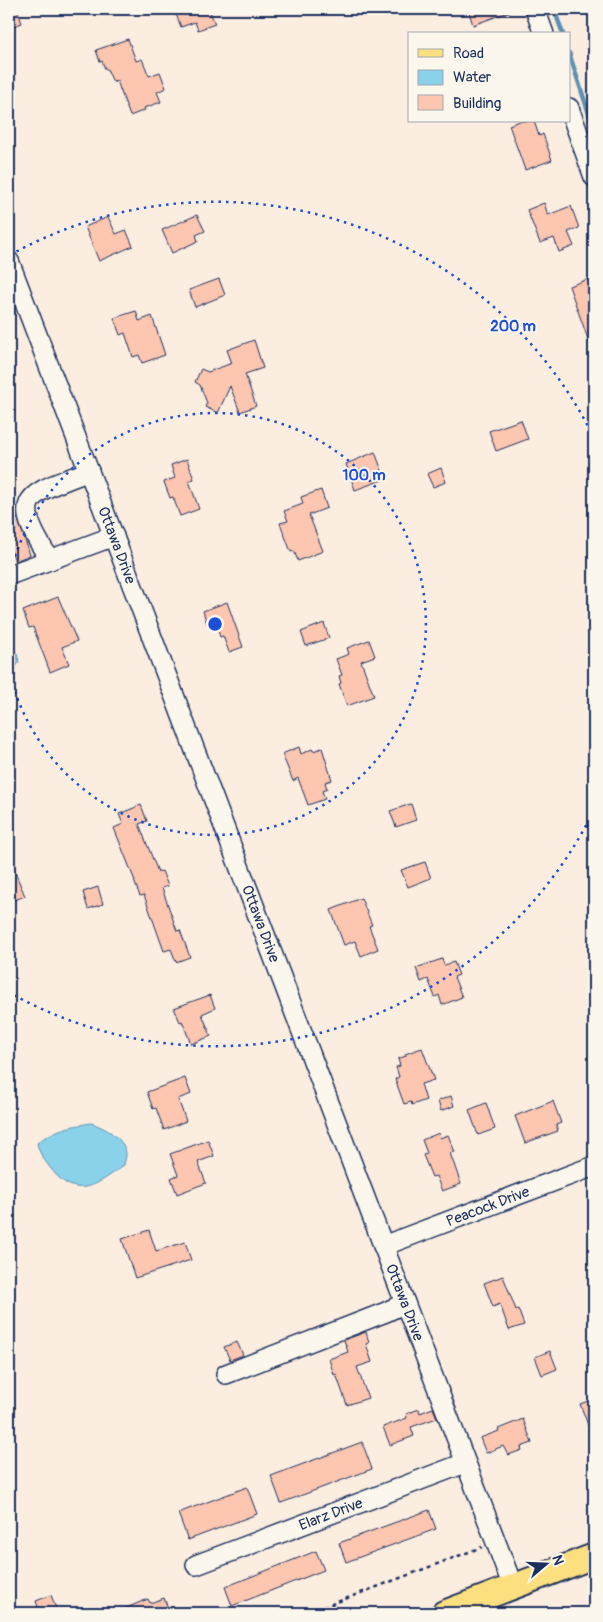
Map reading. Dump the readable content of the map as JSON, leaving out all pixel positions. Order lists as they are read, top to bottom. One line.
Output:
{"streets":{"street":["Ottawa Drive","Peacock Drive","Elarz Drive"]},"crossings":[["Ottawa Drive","Peacock Drive"],["Ottawa Drive","Elarz Drive"]],"legend":["Road","Water","Building"],"north":"right","rings":["200 m","100 m"]}
